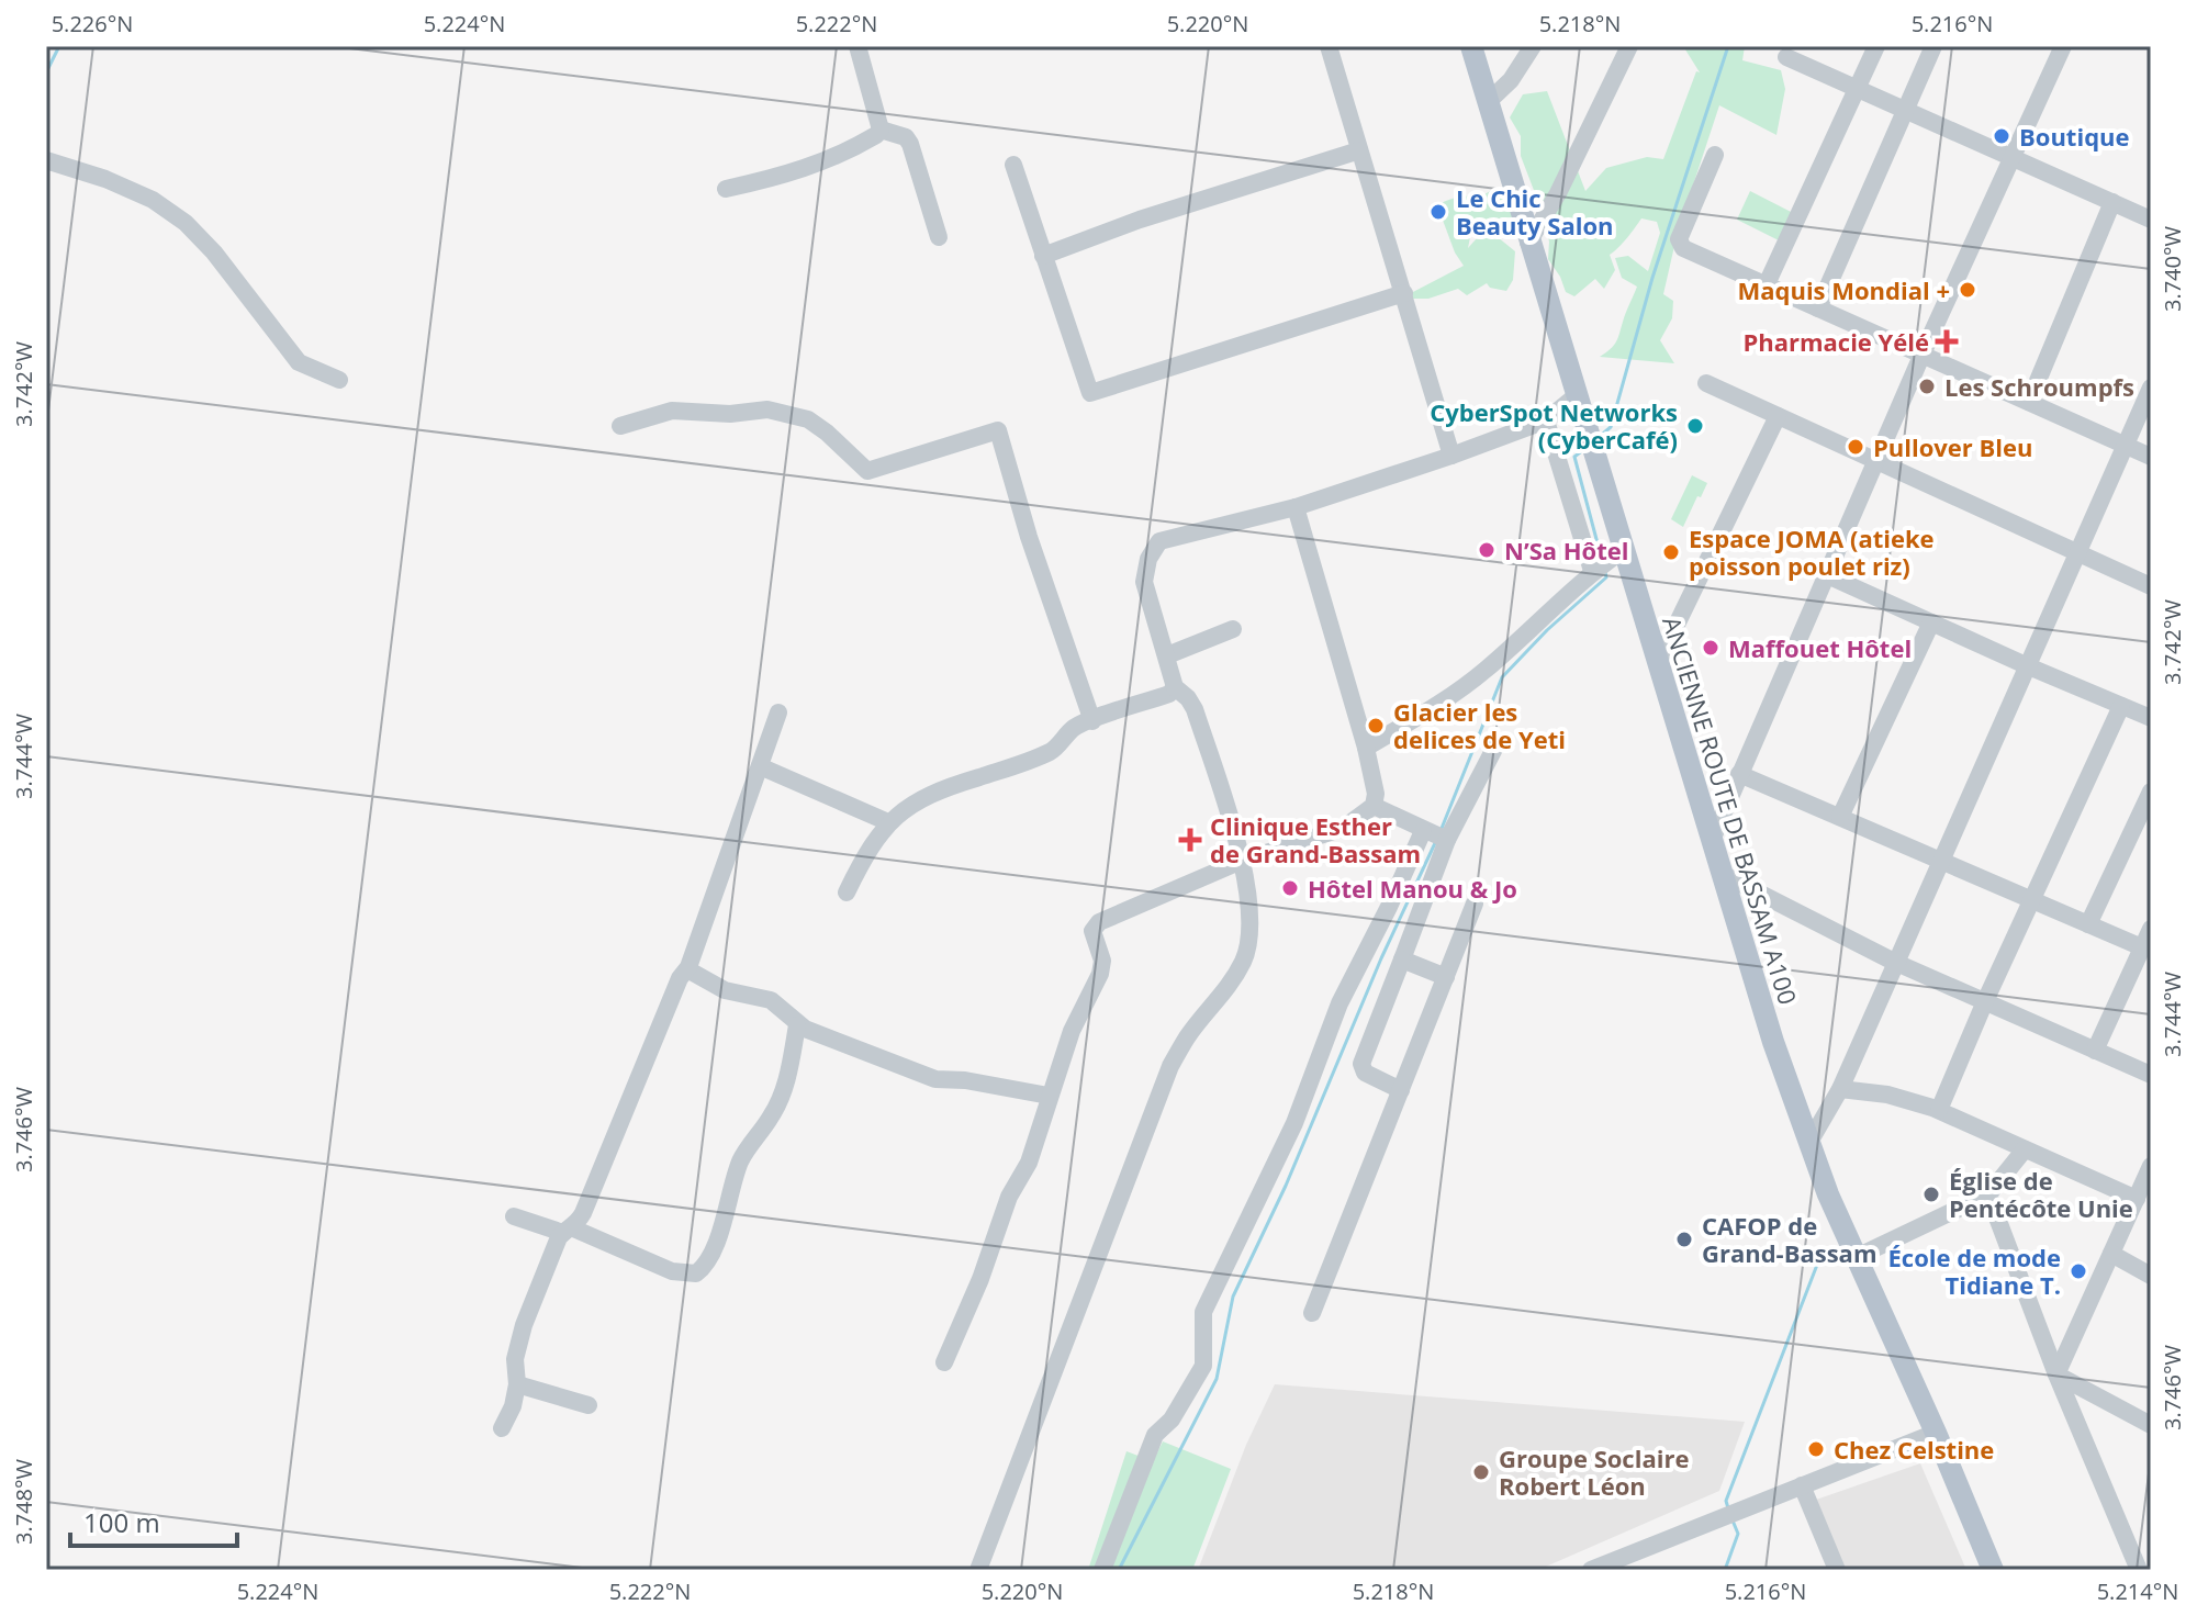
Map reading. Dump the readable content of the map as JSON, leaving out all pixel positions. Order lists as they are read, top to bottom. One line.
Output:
{"streets":{"main road":["ANCIENNE ROUTE DE BASSAM A100"]},"places":{"other":["Boutique","Le Chic Beauty Salon","Maquis Mondial +","Les Schroumpfs","CyberSpot Networks (CyberCafé)","Pullover Bleu","N’Sa Hôtel","Espace JOMA (atieke poisson poulet riz)","Maffouet Hôtel","Glacier les delices de Yeti","Hôtel Manou & Jo","Église de Pentécôte Unie","CAFOP de Grand-Bassam","École de mode Tidiane T.","Chez Celstine","Groupe Soclaire Robert Léon"],"health":["Pharmacie Yélé","Clinique Esther de Grand-Bassam"]},"scale_bar":"100 m","coordinates":["5.226°N","5.224°N","5.222°N","5.220°N","5.218°N","5.216°N","3.740°W","3.742°W","3.744°W","3.746°W","3.748°W","5.214°N"]}
